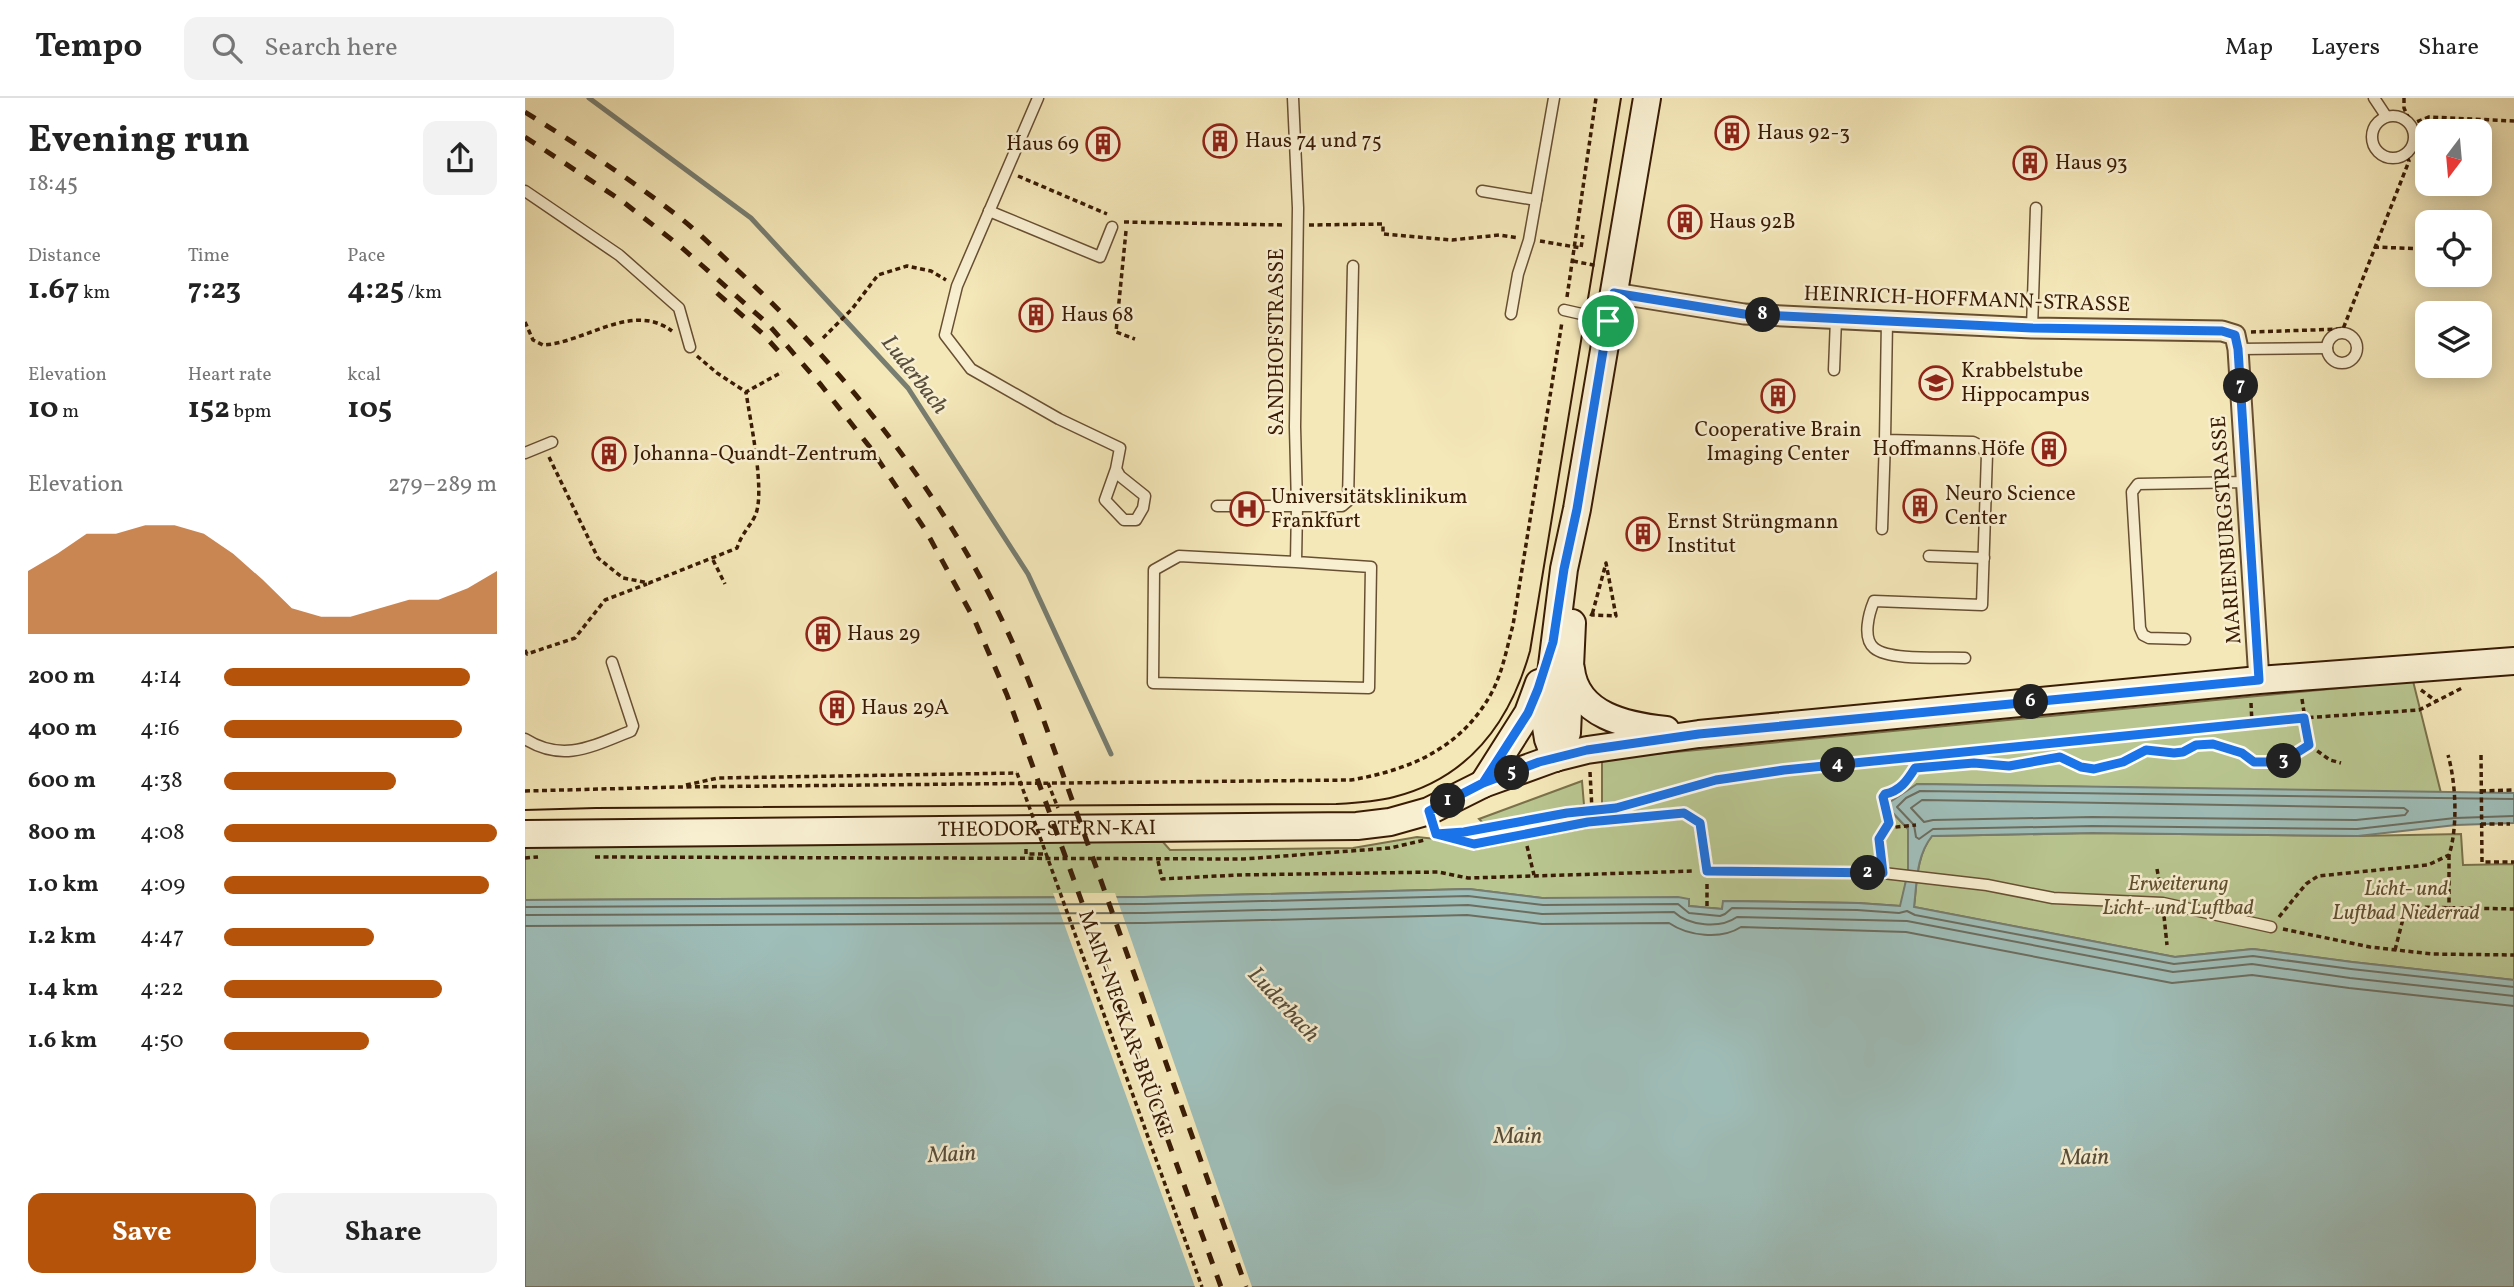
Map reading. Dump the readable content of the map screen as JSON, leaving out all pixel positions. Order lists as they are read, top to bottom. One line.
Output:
{"streets":{"main road":["THEODOR-STERN-KAI"],"street":["HEINRICH-HOFFMANN-STRASSE","MARIENBURGSTRASSE"],"lane":["SANDHOFSTRASSE"],"path":["MAIN-NECKAR-BRÜCKE"]},"crossings":[["HEINRICH-HOFFMANN-STRASSE","MARIENBURGSTRASSE"]],"water":["Luderbach","Main"],"parks":["Erweiterung Licht- und Luftbad","Licht- und Luftbad Niederrad"],"places":{"building":["Haus 92-3","Haus 74 und 75","Haus 69","Haus 93","Haus 92B","Haus 68","Cooperative Brain Imaging Center","Hoffmanns Höfe","Johanna-Quandt-Zentrum","Neuro Science Center","Ernst Strüngmann Institut","Haus 29","Haus 29A"],"school or university":["Krabbelstube Hippocampus"],"hospital":["Universitätsklinikum Frankfurt"]},"north":"bottom","page":{"header":"Tempo","search":"Search here","nav":["Map","Layers","Share"],"heading":["Evening run","18:45"],"stats":[["Distance","1.67 km"],["Time","7:23"],["Pace","4:25 /km"],["Elevation","10 m"],["Heart rate","152 bpm"],["kcal","105"]],"pins":["8","7","6","3","4","5","1","2"],"chart":["Elevation","279–289 m"],"list":[{"name":"200 m","note":"4:14"},{"name":"400 m","note":"4:16"},{"name":"600 m","note":"4:38"},{"name":"800 m","note":"4:08"},{"name":"1.0 km","note":"4:09"},{"name":"1.2 km","note":"4:47"},{"name":"1.4 km","note":"4:22"},{"name":"1.6 km","note":"4:50"}],"buttons":["Save","Share"]}}
